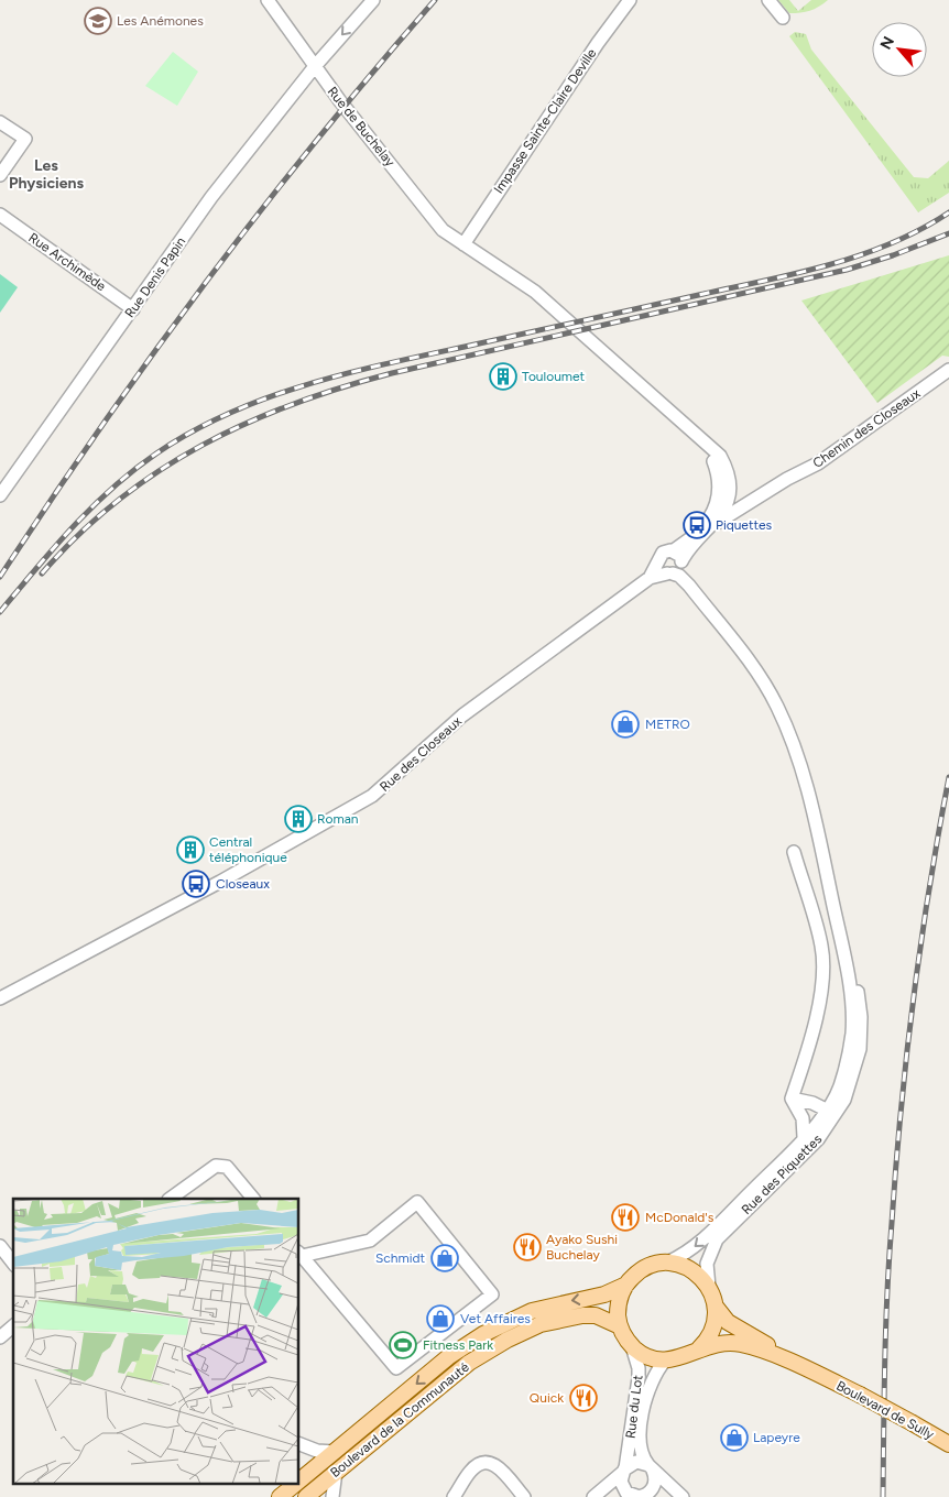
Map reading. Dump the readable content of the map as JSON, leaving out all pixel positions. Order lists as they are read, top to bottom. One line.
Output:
{"streets":{"main road":["Boulevard de Sully","Boulevard de la Communauté"],"street":["Impasse Sainte-Claire Deville","Rue de Buchelay","Rue Archimède","Rue Denis Papin","Chemin des Closeaux","Rue des Closeaux","Rue des Piquettes","Rue du Lot"]},"crossings":[["Impasse Sainte-Claire Deville","Rue de Buchelay"],["Rue de Buchelay","Rue Denis Papin"],["Rue Archimède","Rue Denis Papin"],["Rue des Closeaux","Rue des Piquettes"],["Rue des Piquettes","Rue du Lot"],["Rue des Piquettes","Boulevard de la Communauté"],["Rue du Lot","Boulevard de la Communauté"]],"districts":["Les Physiciens"],"places":{"school or university":["Les Anémones"],"building":["Touloumet","Roman","Central téléphonique"],"bus stop":["Piquettes","Closeaux"],"shop":["METRO","Schmidt","Vet Affaires","Lapeyre"],"restaurant":["McDonald's","Ayako Sushi Buchelay","Quick"],"sports":["Fitness Park"]},"north":"top left"}
